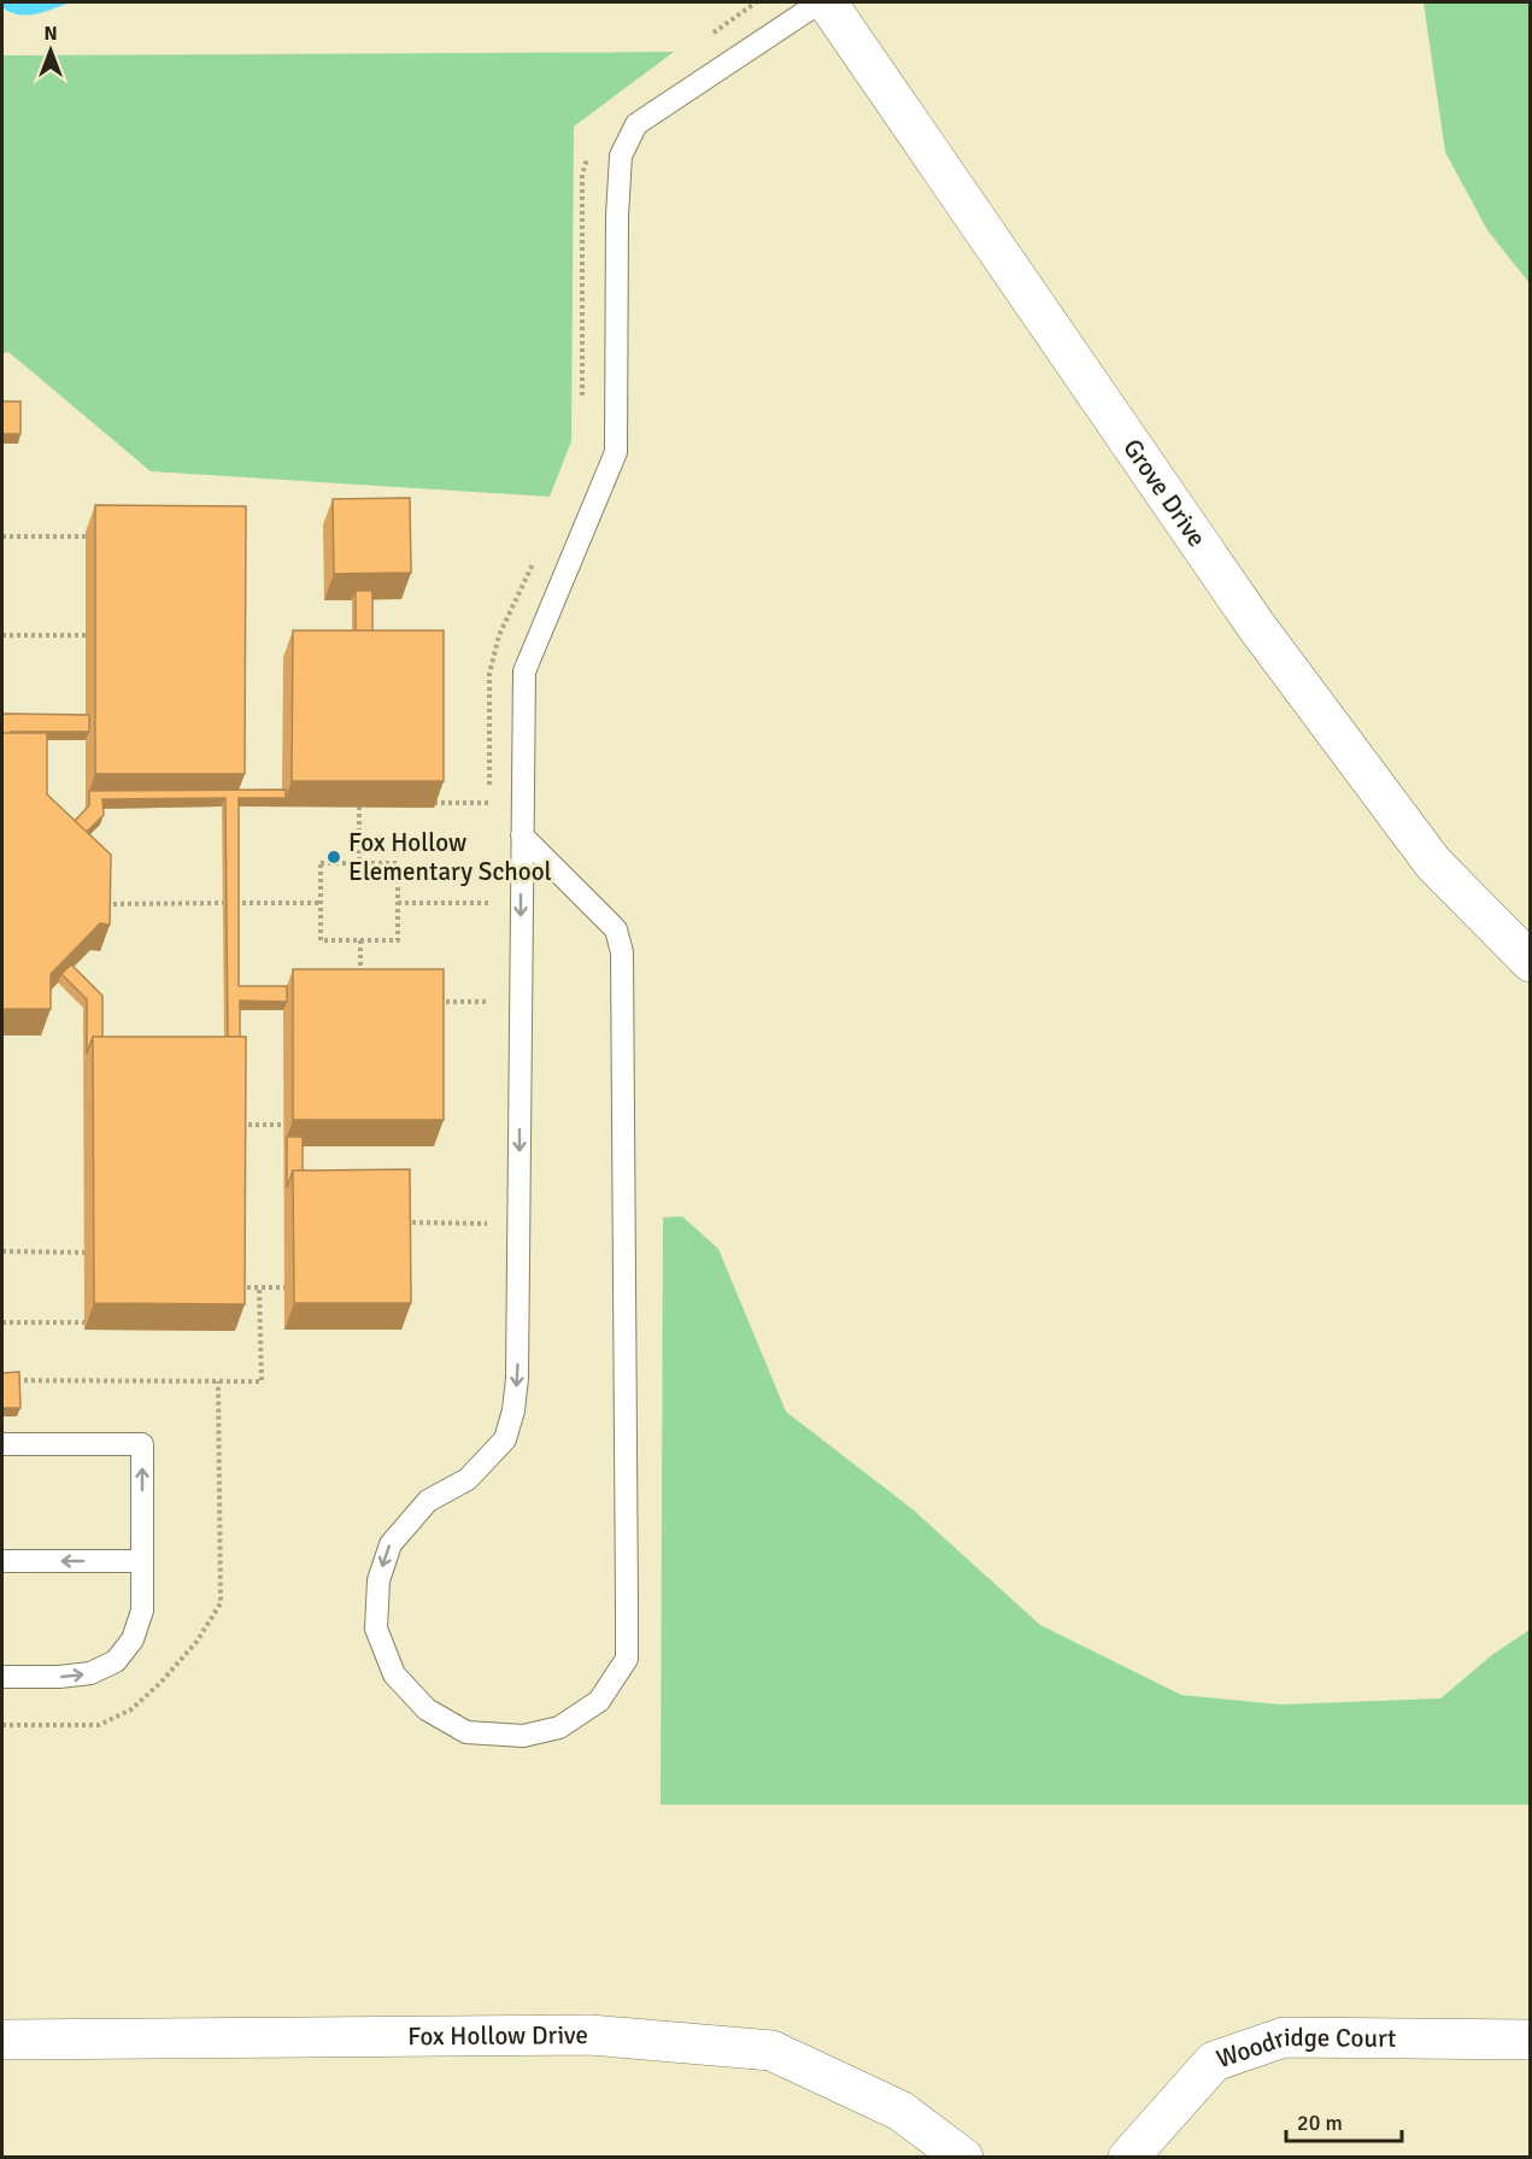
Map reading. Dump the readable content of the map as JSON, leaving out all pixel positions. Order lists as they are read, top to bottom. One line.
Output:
{"streets":{"street":["Grove Drive","Fox Hollow Drive","Woodridge Court"]},"places":["Fox Hollow Elementary School"],"scale_bar":"20 m","north":"top"}
